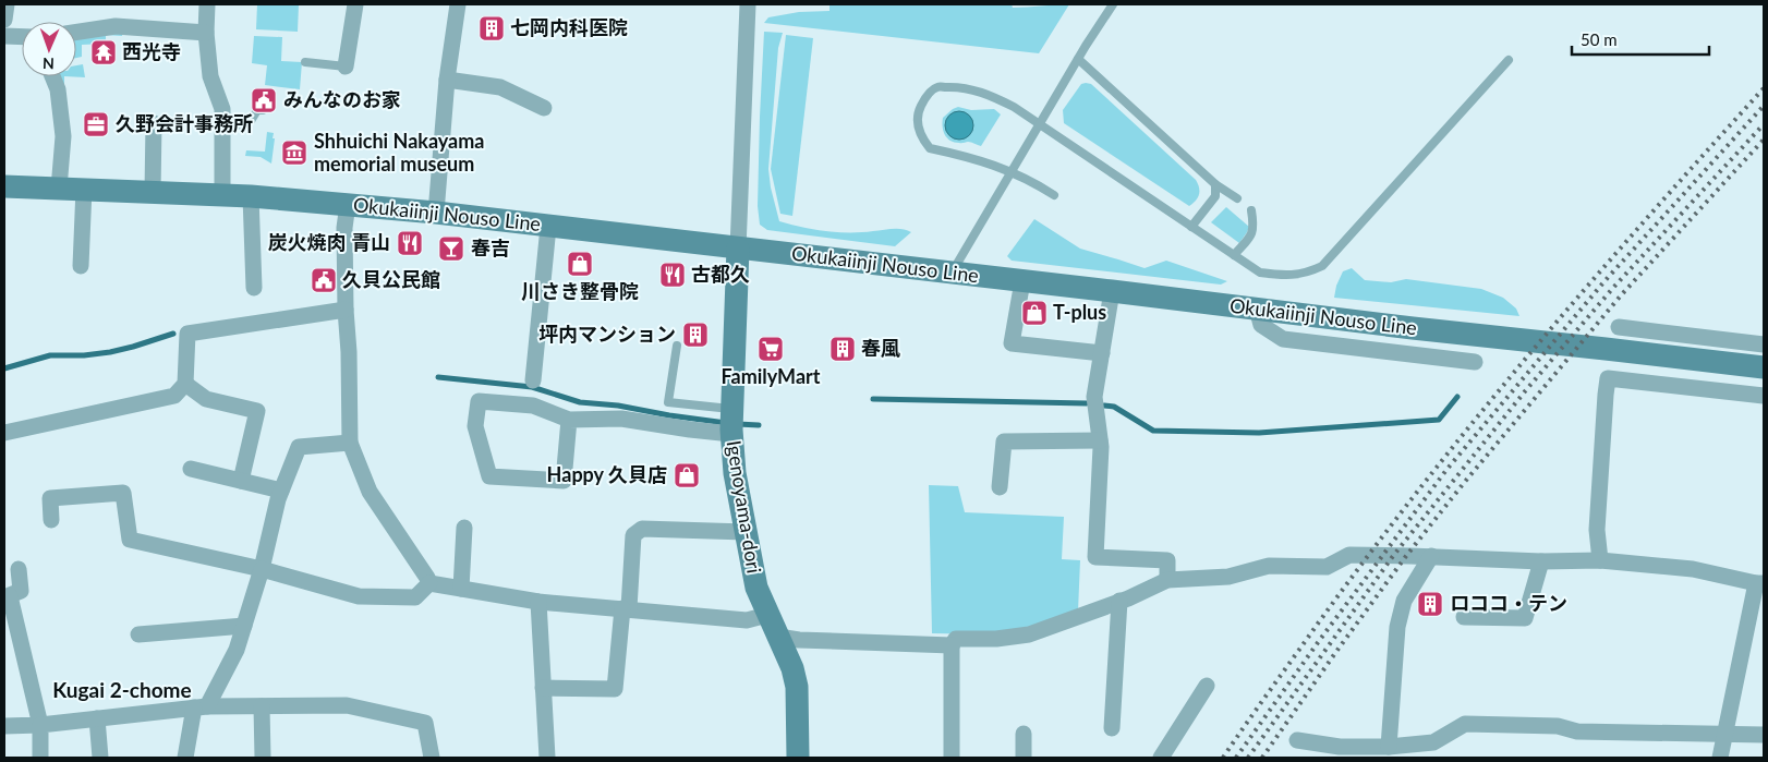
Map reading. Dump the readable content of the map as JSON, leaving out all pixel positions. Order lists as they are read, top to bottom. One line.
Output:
{"streets":{"main road":["Okukaiinji Nouso Line","Igenoyama-dori"]},"crossings":[["Okukaiinji Nouso Line","Igenoyama-dori"]],"districts":["Kugai 2-chome"],"places":{"building":["七岡内科医院","坪内マンション","春風","ロココ・テン"],"temple":["西光寺"],"public building":["みんなのお家","久貝公民館"],"office":["久野会計事務所"],"museum":["Shhuichi Nakayama memorial museum"],"restaurant":["炭火焼肉 青山","古都久"],"bar":["春吉"],"shop":["川さき整骨院","T-plus","Happy 久貝店"],"supermarket":["FamilyMart"]},"scale_bar":"50 m","north":"bottom"}
